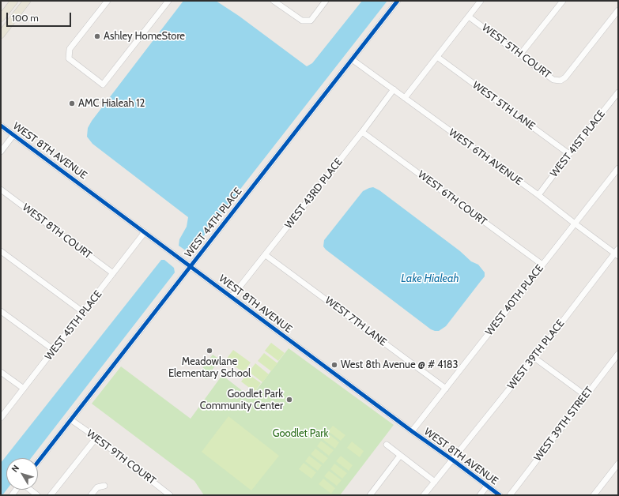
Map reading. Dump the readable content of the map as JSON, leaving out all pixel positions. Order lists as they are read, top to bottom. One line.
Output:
{"streets":{"street":["WEST 5TH COURT","WEST 5TH LANE","WEST 41ST PLACE","WEST 8TH AVENUE","WEST 6TH AVENUE","WEST 43RD PLACE","WEST 6TH COURT","WEST 44TH PLACE","WEST 8TH COURT","WEST 40TH PLACE","WEST 7TH LANE","WEST 45TH PLACE","WEST 39TH PLACE","WEST 39TH STREET","WEST 9TH COURT"]},"crossings":[["WEST 5TH LANE","WEST 41ST PLACE"],["WEST 41ST PLACE","WEST 6TH AVENUE"],["WEST 8TH AVENUE","WEST 43RD PLACE"],["WEST 8TH AVENUE","WEST 44TH PLACE"],["WEST 8TH AVENUE","WEST 40TH PLACE"],["WEST 8TH AVENUE","WEST 45TH PLACE"],["WEST 8TH AVENUE","WEST 39TH PLACE"],["WEST 6TH AVENUE","WEST 43RD PLACE"],["WEST 6TH AVENUE","WEST 44TH PLACE"],["WEST 6TH AVENUE","WEST 40TH PLACE"],["WEST 6TH AVENUE","WEST 39TH PLACE"],["WEST 43RD PLACE","WEST 6TH COURT"],["WEST 43RD PLACE","WEST 7TH LANE"],["WEST 6TH COURT","WEST 40TH PLACE"],["WEST 44TH PLACE","WEST 9TH COURT"],["WEST 8TH COURT","WEST 45TH PLACE"],["WEST 40TH PLACE","WEST 7TH LANE"]],"water":["Lake Hialeah"],"parks":["Goodlet Park"],"places":["Ashley HomeStore","AMC Hialeah 12","Meadowlane Elementary School","West 8th Avenue @ # 4183","Goodlet Park Community Center"],"scale_bar":"100 m","north":"top left"}
